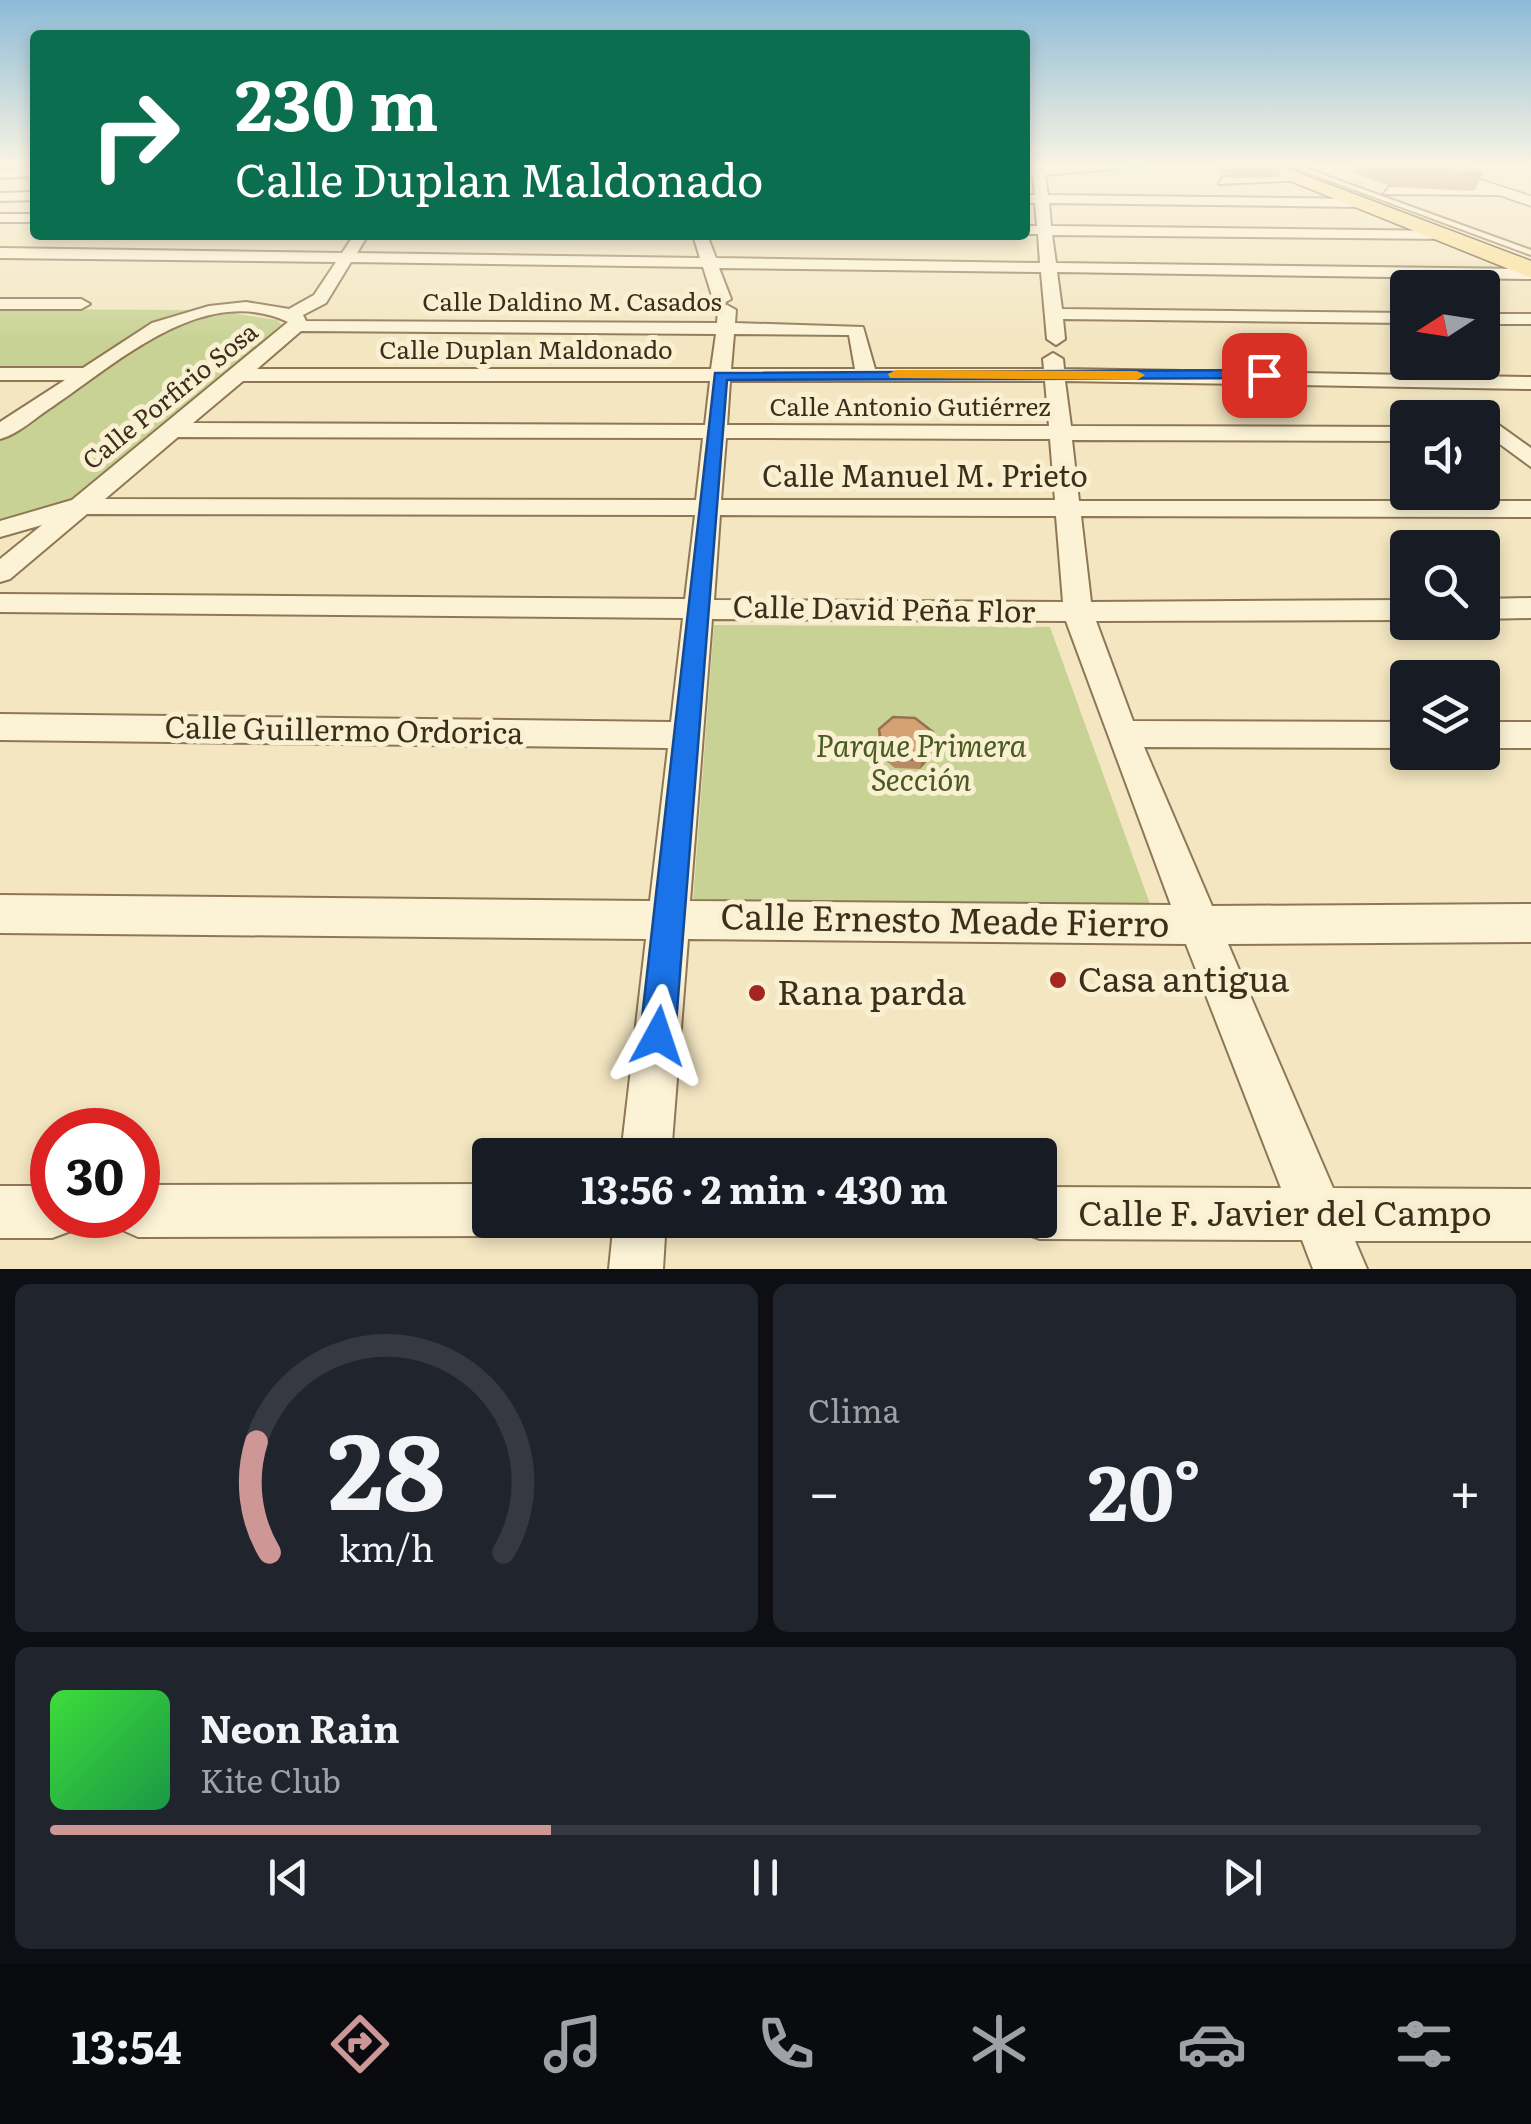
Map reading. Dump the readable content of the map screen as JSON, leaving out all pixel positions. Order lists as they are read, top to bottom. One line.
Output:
{"streets":{"street":["Calle Daldino M. Casados","Calle Duplan Maldonado","Calle Porfirio Sosa","Calle Antonio Gutiérrez","Calle Manuel M. Prieto","Calle David Peña Flor","Calle Guillermo Ordorica","Calle Ernesto Meade Fierro","Calle F. Javier del Campo"]},"crossings":[["Calle Daldino M. Casados","Calle Duplan Maldonado"],["Calle Daldino M. Casados","Calle Porfirio Sosa"],["Calle Duplan Maldonado","Calle Porfirio Sosa"],["Calle Porfirio Sosa","Calle Antonio Gutiérrez"],["Calle Porfirio Sosa","Calle Manuel M. Prieto"]],"parks":["Parque Primera Sección"],"places":["Casa antigua","Rana parda"],"north":"left","page":{"turn":["230 m","Calle Duplan Maldonado"],"limit":"30","trip":"13:56 · 2 min · 430 m","tile":"Clima","heat":["−","20°","+"],"song":["Neon Rain","Kite Club"],"tabs":"13:54","gauge":["28","km/h"]}}
